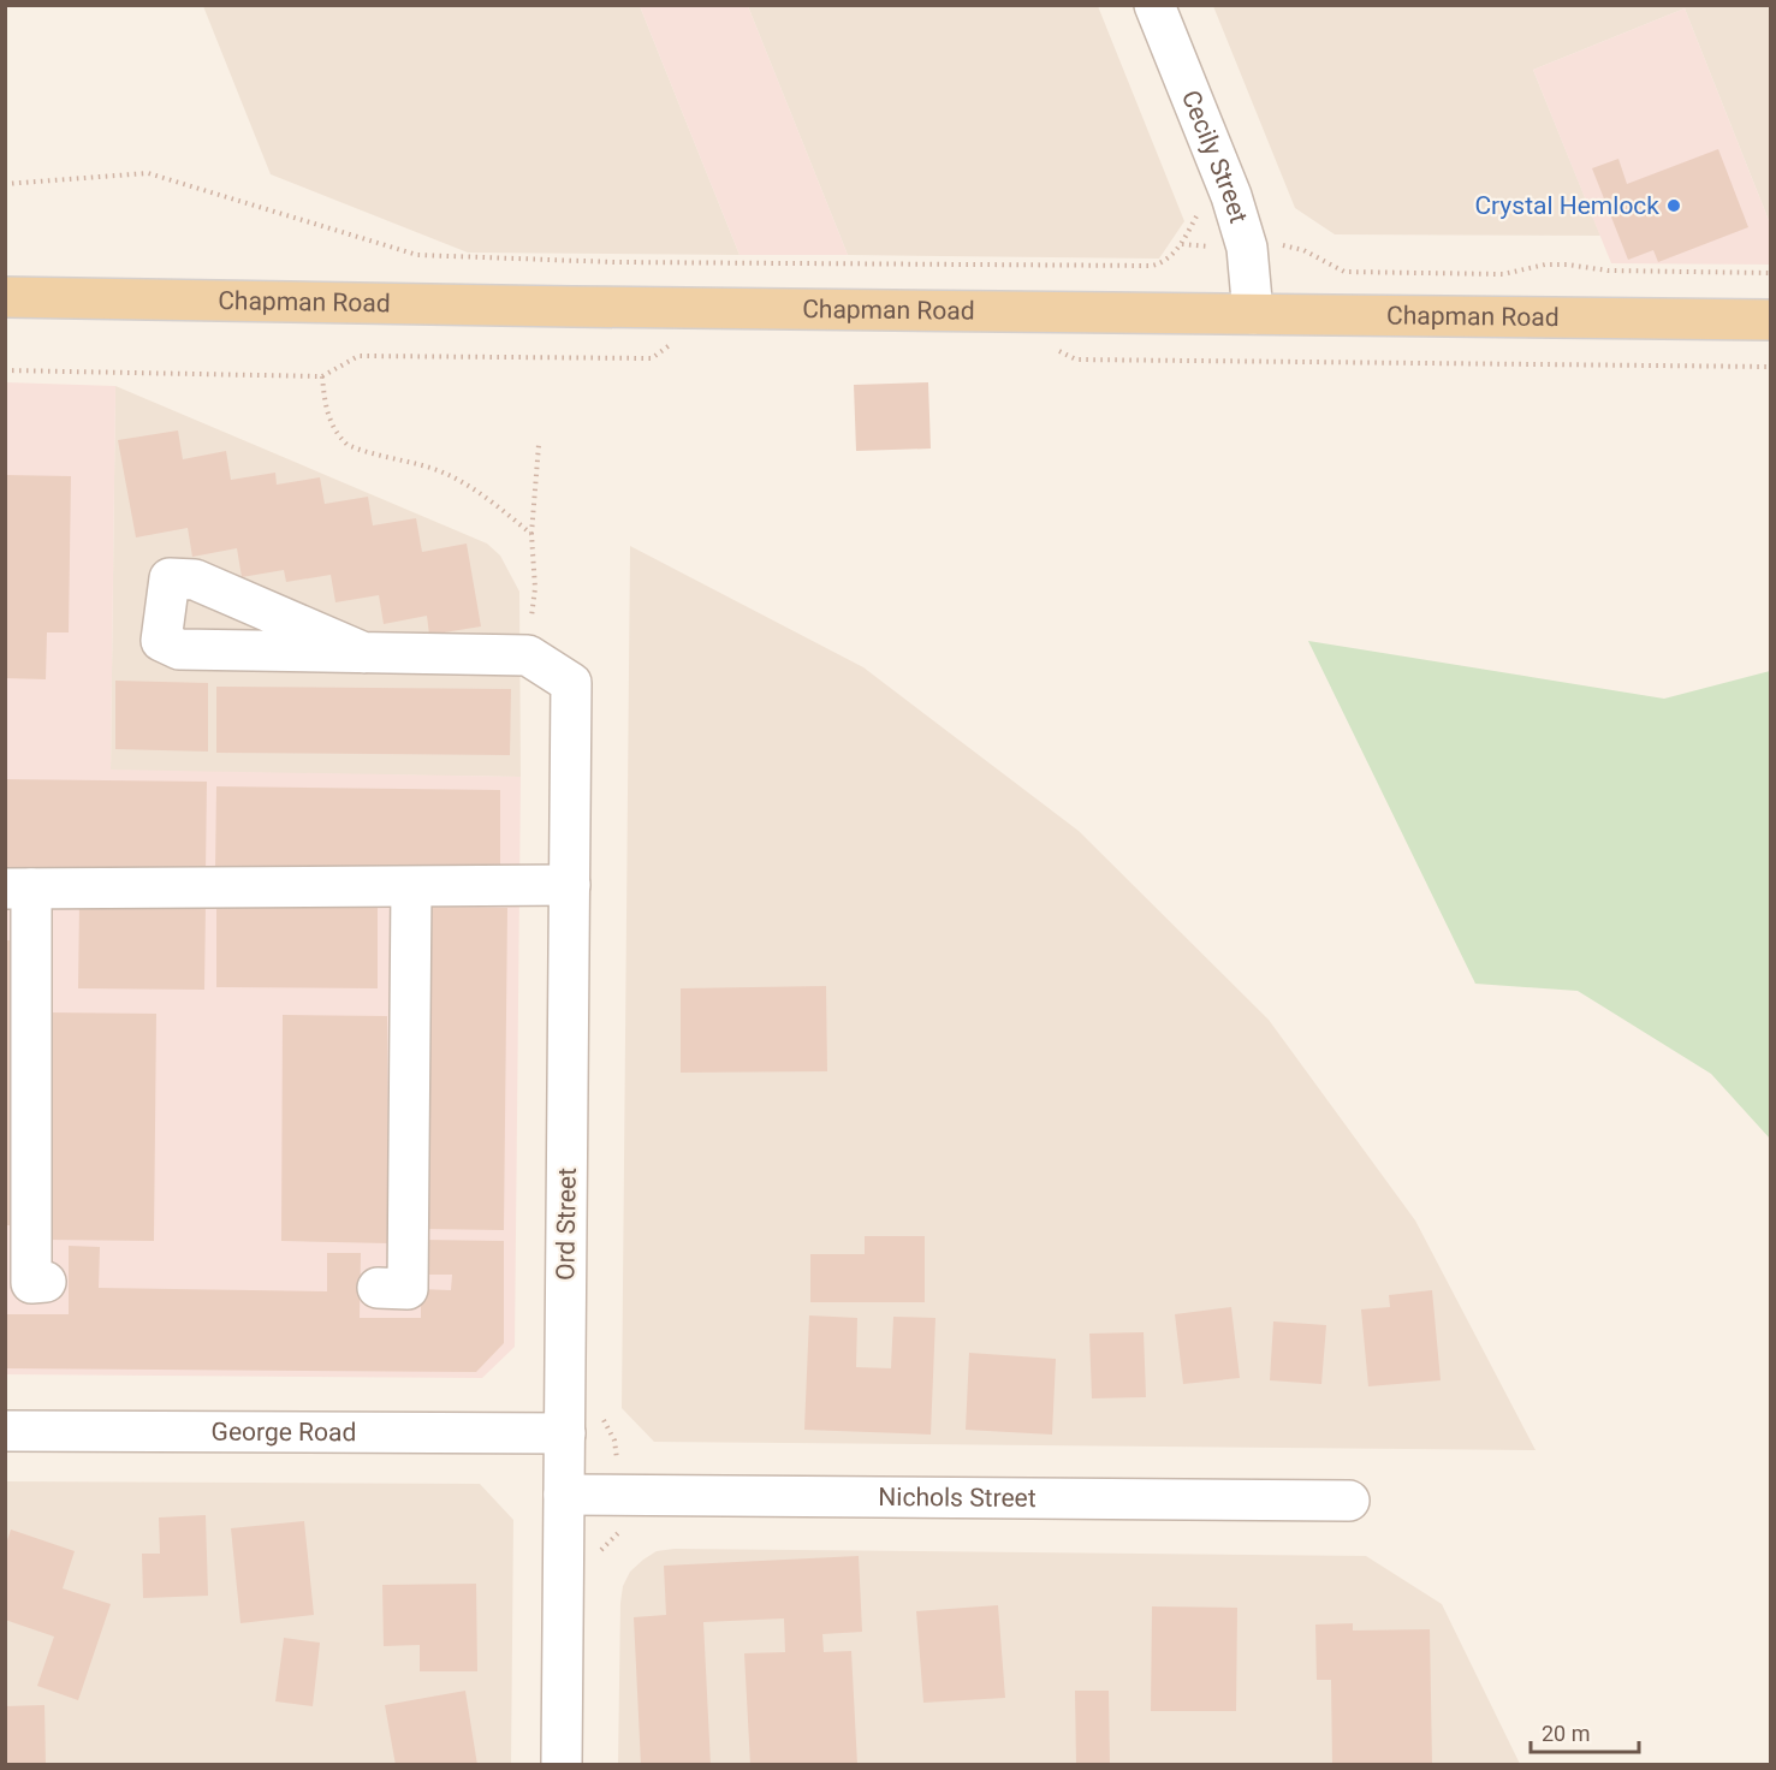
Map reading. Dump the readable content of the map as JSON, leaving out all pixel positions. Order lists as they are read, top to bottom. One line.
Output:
{"streets":{"main road":["Chapman Road"],"street":["Cecily Street","Ord Street","George Road","Nichols Street"]},"crossings":[["Cecily Street","Chapman Road"],["Ord Street","George Road"],["Ord Street","Nichols Street"]],"places":["Crystal Hemlock"],"scale_bar":"20 m"}
